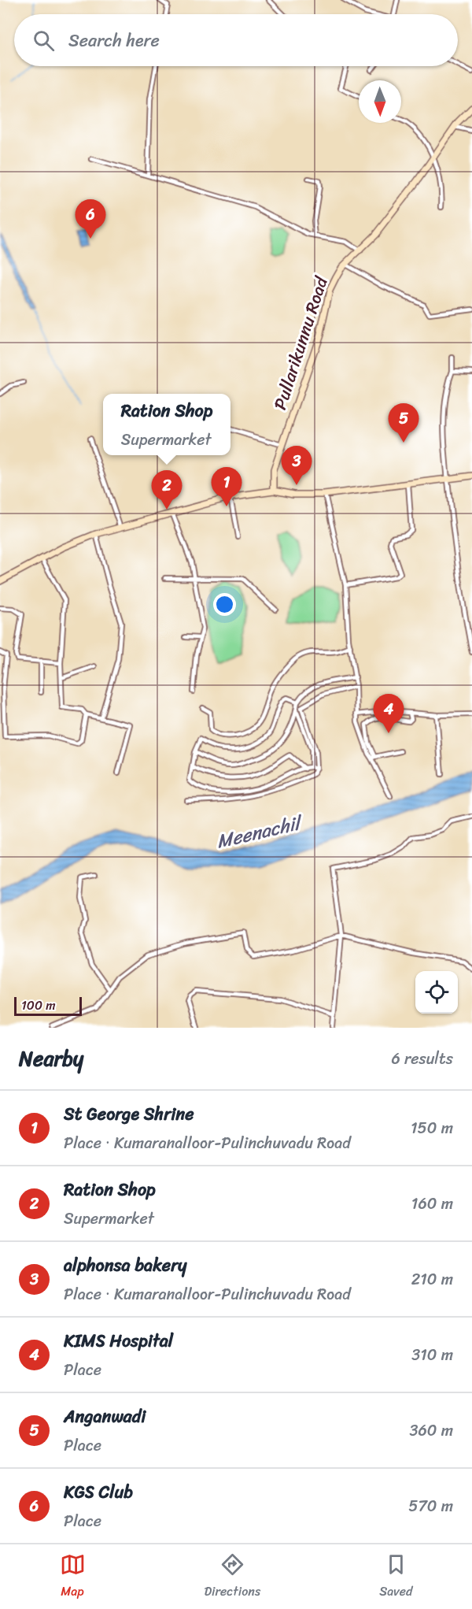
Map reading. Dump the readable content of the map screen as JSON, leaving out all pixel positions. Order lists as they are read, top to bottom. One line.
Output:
{"streets":{"main road":["Pullarikunnu Road"]},"water":["Meenachil"],"scale_bar":"100 m","north":"bottom","page":{"search":"Search here","pins":["6","5","3","1","2","4"],"popup":["Ration Shop","Supermarket"],"scale":"100 m","heading":["Nearby","6 results"],"list":[{"mark":"1","name":"St George Shrine","note":"Place · Kumaranalloor-Pulinchuvadu Road","value":"150 m"},{"mark":"2","name":"Ration Shop","note":"Supermarket","value":"160 m"},{"mark":"3","name":"alphonsa bakery","note":"Place · Kumaranalloor-Pulinchuvadu Road","value":"210 m"},{"mark":"4","name":"KIMS Hospital","note":"Place","value":"310 m"},{"mark":"5","name":"Anganwadi","note":"Place","value":"360 m"},{"mark":"6","name":"KGS Club","note":"Place","value":"570 m"}],"nav":["Map","Directions","Saved"]}}
